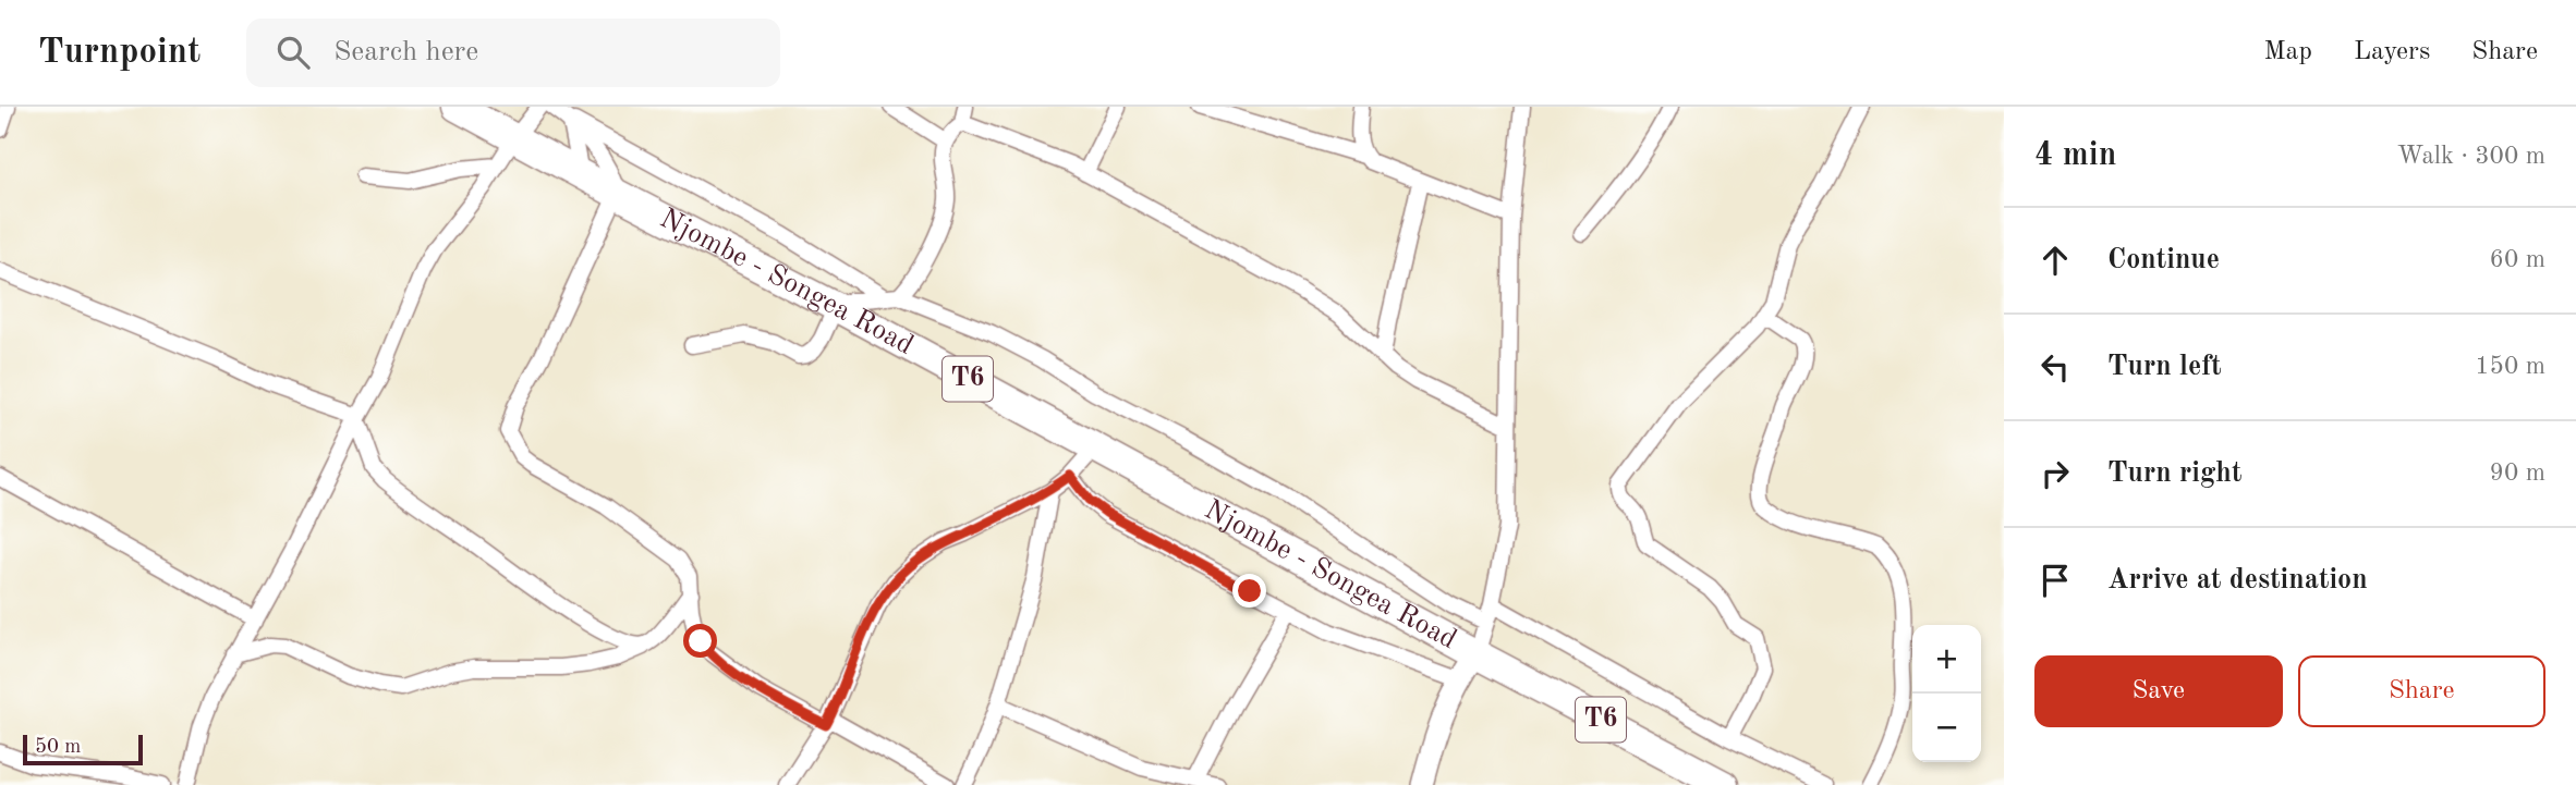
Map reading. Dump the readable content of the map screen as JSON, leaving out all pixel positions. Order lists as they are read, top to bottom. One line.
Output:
{"streets":{"highway":["Njombe - Songea Road","T6"]},"crossings":[["Njombe - Songea Road","T6"]],"scale_bar":"50 m","page":{"header":"Turnpoint","search":"Search here","nav":["Map","Layers","Share"],"heading":["4 min","Walk · 300 m"],"list":[["Continue","60 m"],["Turn left","150 m"],["Turn right","90 m"],"Arrive at destination"],"map_buttons":["+","−"],"buttons":["Save","Share"],"scale":"50 m"}}
